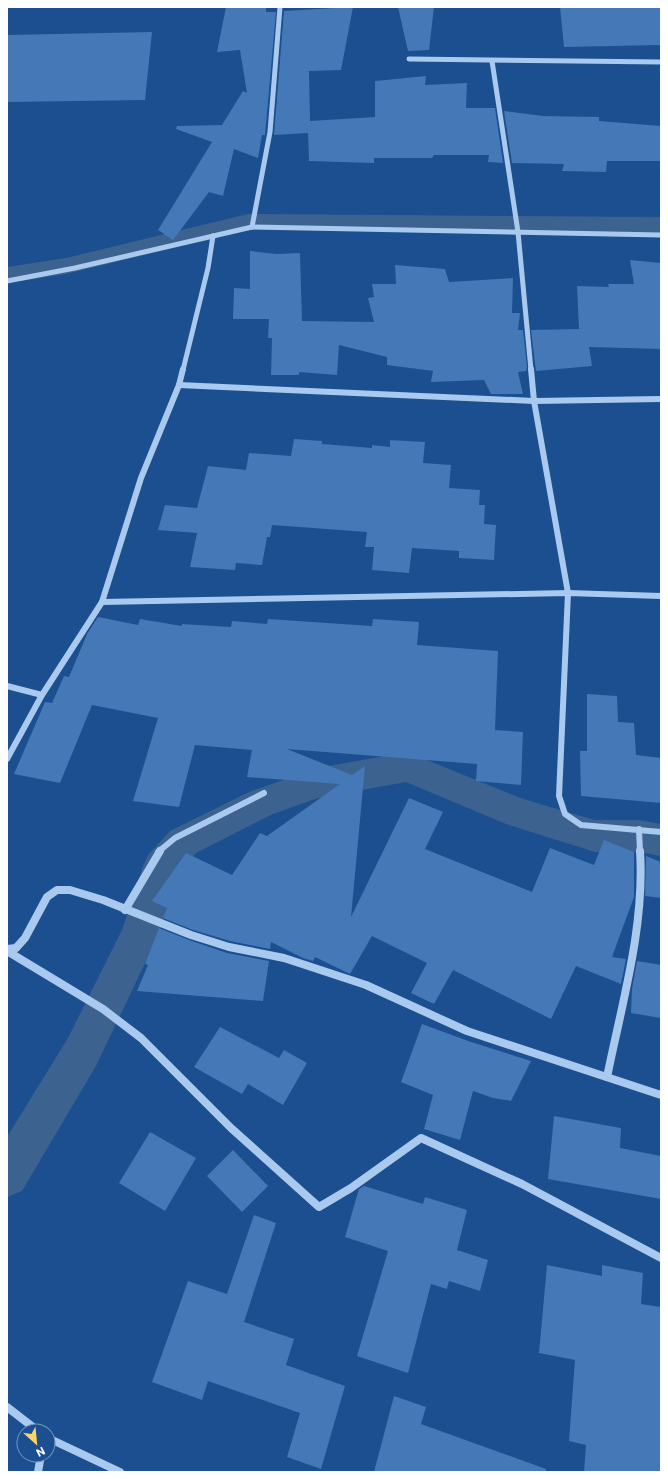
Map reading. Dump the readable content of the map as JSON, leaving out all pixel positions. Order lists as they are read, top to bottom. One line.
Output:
{"north":"bottom right"}
